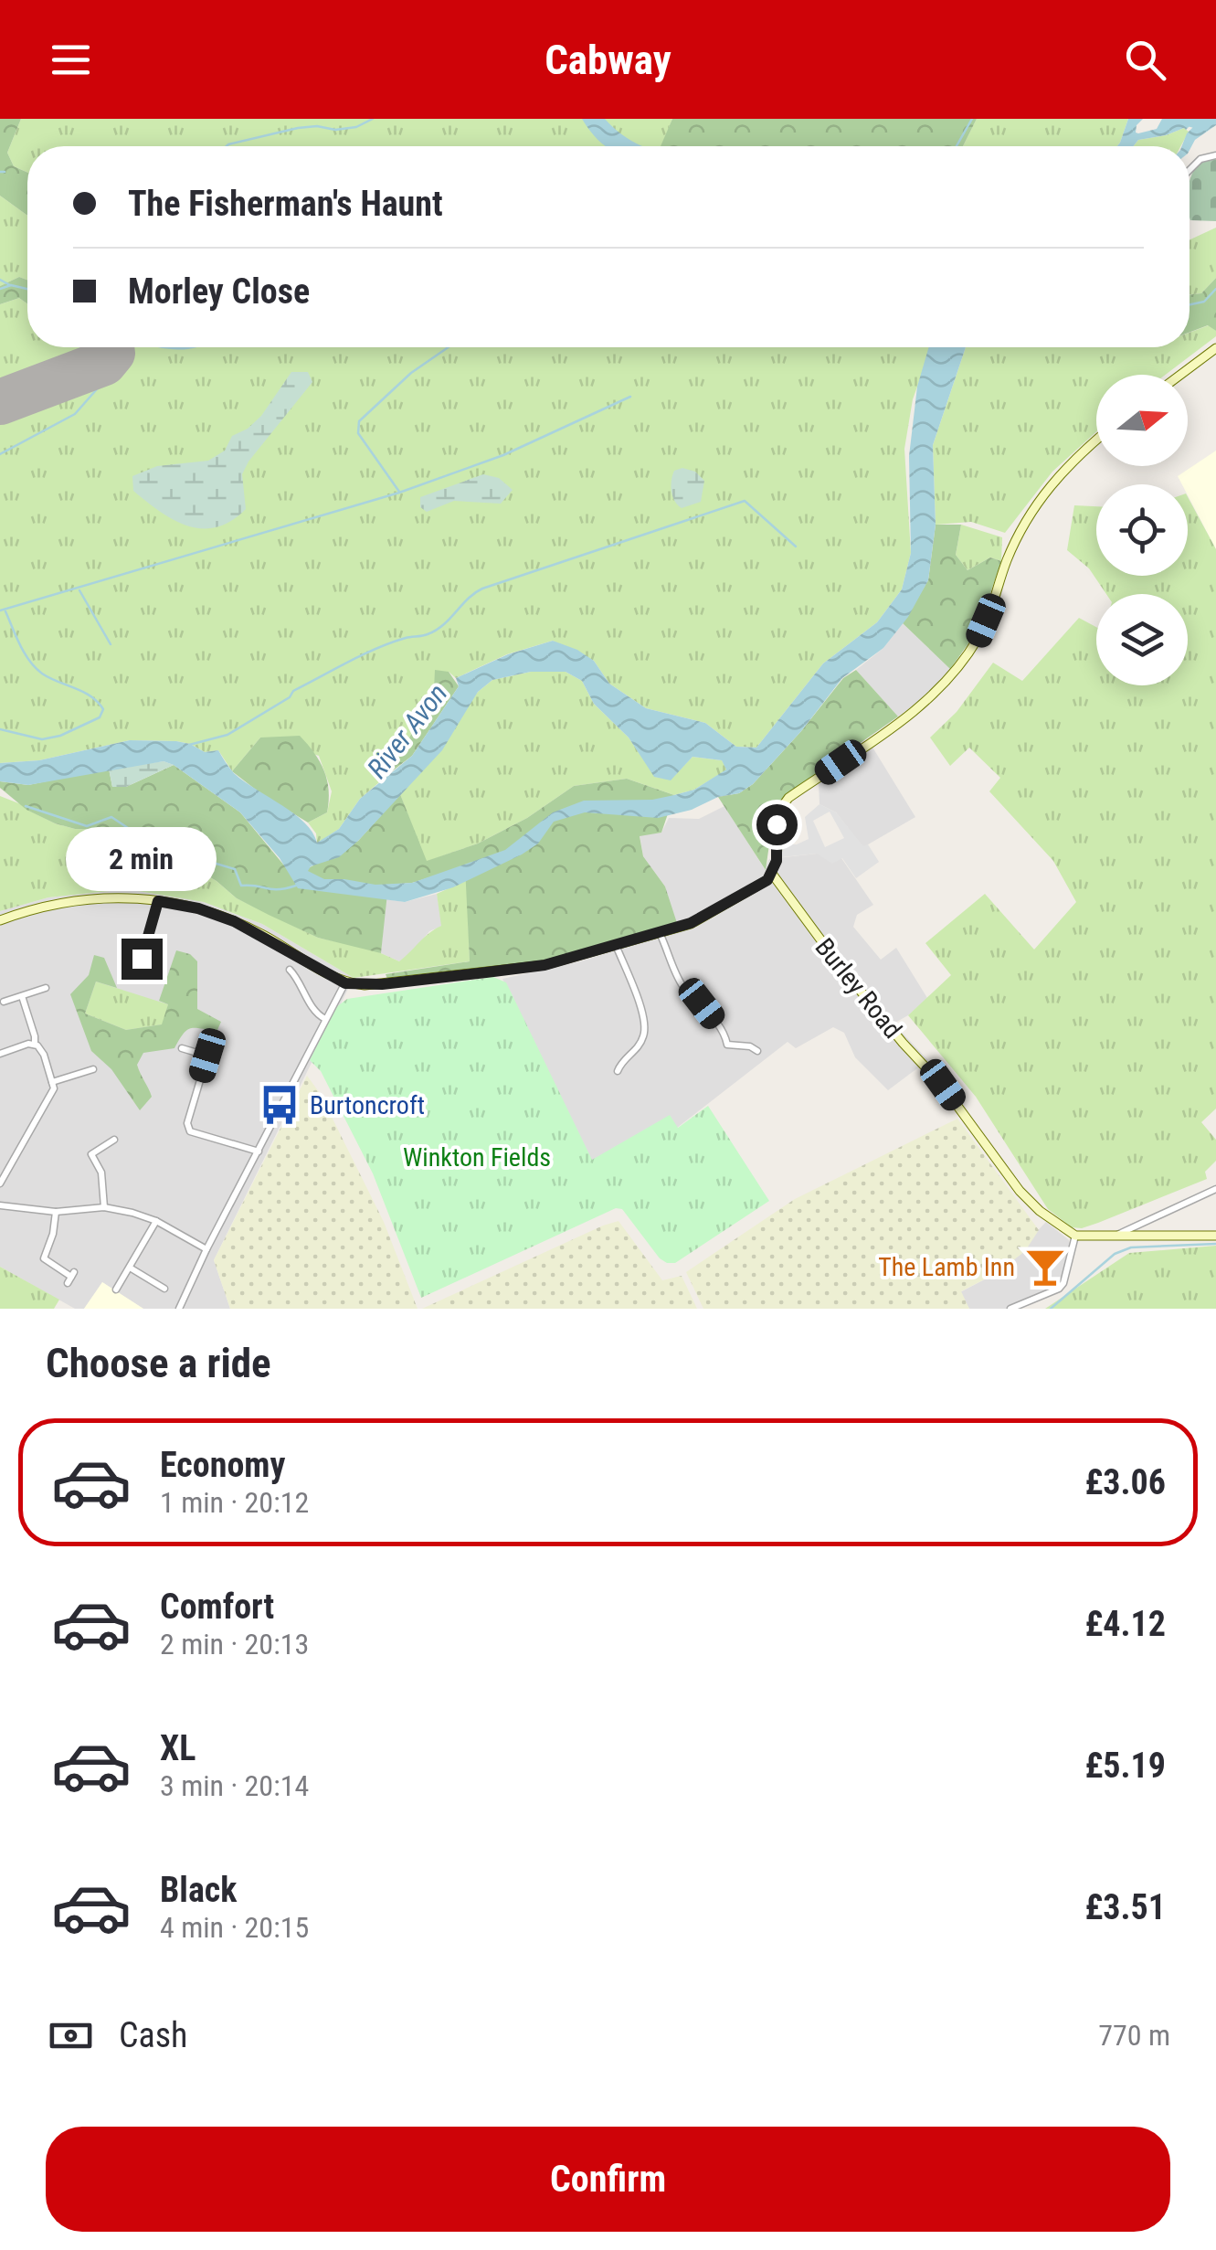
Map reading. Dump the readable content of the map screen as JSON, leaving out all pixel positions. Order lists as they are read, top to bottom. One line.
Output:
{"streets":{"main road":["Burley Road"]},"water":["River Avon"],"parks":["Winkton Fields"],"places":{"bus stop":["Burtoncroft"],"bar":["The Lamb Inn"]},"north":"right","page":{"header":"Cabway","banner":["The Fisherman's Haunt","Morley Close"],"bubble":"2 min","heading":"Choose a ride","list":[{"name":"Economy","note":"1 min · 20:12","value":"£3.06"},{"name":"Comfort","note":"2 min · 20:13","value":"£4.12"},{"name":"XL","note":"3 min · 20:14","value":"£5.19"},{"name":"Black","note":"4 min · 20:15","value":"£3.51"}],"pay":["Cash","770 m"],"buttons":"Confirm"}}
